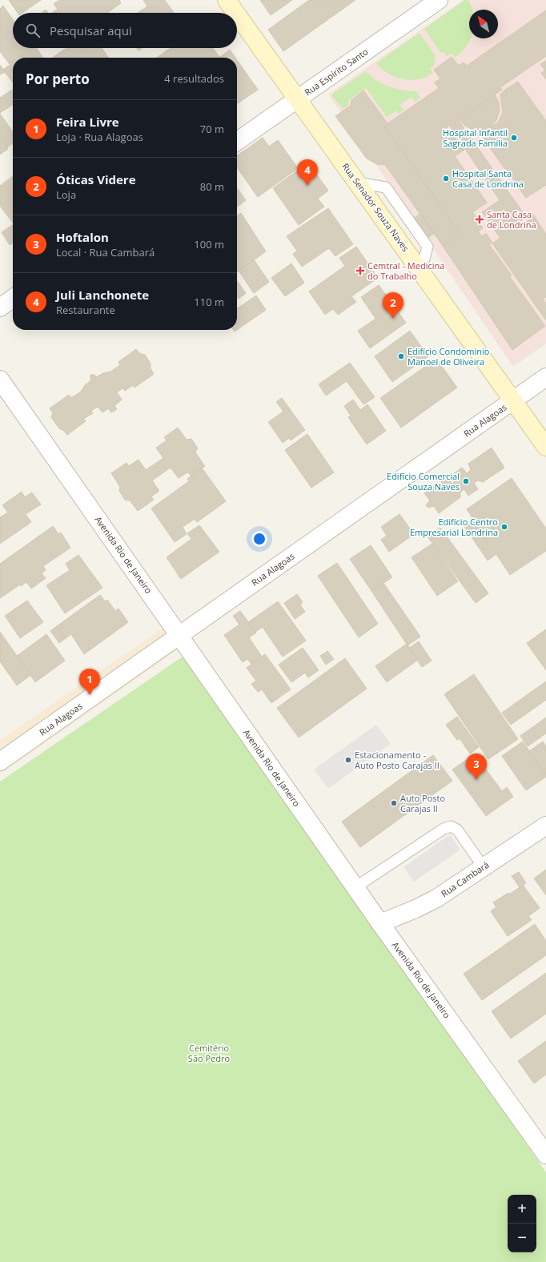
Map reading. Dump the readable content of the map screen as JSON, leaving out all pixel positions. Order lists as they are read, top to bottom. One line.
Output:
{"streets":{"main road":["Rua Senador Souza Naves"],"street":["Rua Espírito Santo","Rua Alagoas","Avenida Rio de Janeiro","Rua Cambará"]},"crossings":[["Rua Espírito Santo","Rua Senador Souza Naves"],["Rua Senador Souza Naves","Rua Alagoas"],["Rua Alagoas","Avenida Rio de Janeiro"],["Avenida Rio de Janeiro","Rua Cambará"]],"parks":["Cemitério São Pedro"],"places":{"other":["Hospital Infantil Sagrada Família","Hospital Santa Casa de Londrina","Edifício Condomínio Manoel de Oliveira","Edifício Comercial Souza Naves","Edifício Centro Empresarial Londrina","Estacionamento - Auto Posto Carajas II","Auto Posto Carajas II"],"health":["Santa Casa de Londrina","Cemtral - Medicina do Trabalho"]},"north":"top left","page":{"search":"Pesquisar aqui","heading":["Por perto","4 resultados"],"list":[{"mark":"1","name":"Feira Livre","note":"Loja · Rua Alagoas","value":"70 m"},{"mark":"2","name":"Óticas Videre","note":"Loja","value":"80 m"},{"mark":"3","name":"Hoftalon","note":"Local · Rua Cambará","value":"100 m"},{"mark":"4","name":"Juli Lanchonete","note":"Restaurante","value":"110 m"}],"pins":["4","2","1","3"],"map_buttons":["+","−"]}}
